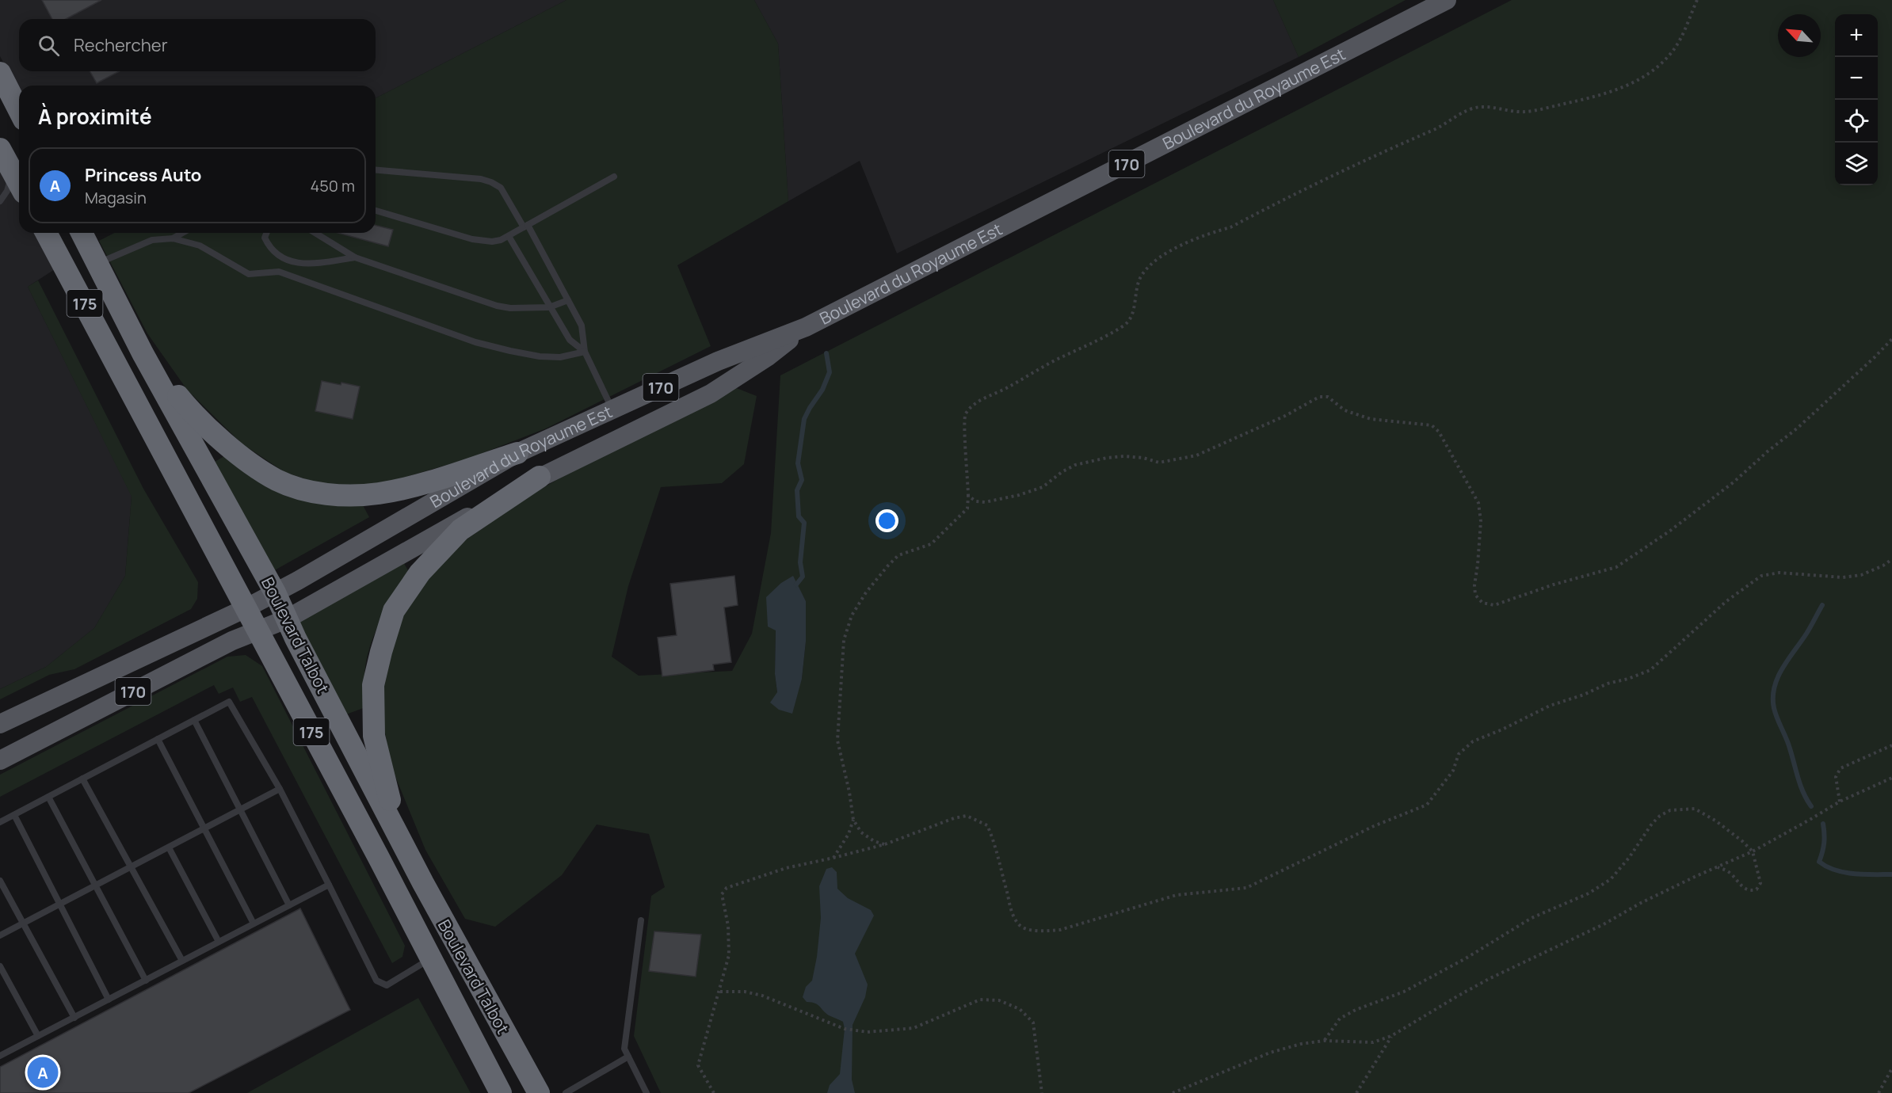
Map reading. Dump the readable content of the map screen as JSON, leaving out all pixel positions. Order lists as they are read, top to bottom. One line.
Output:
{"streets":{"highway":["175","Boulevard Talbot"],"main road":["Boulevard du Royaume Est","170"]},"crossings":[["Boulevard du Royaume Est","170"],["Boulevard du Royaume Est","Boulevard Talbot"],["170","Boulevard Talbot"]],"north":"top left","page":{"map_buttons":["+","−"],"search":"Rechercher","heading":"À proximité","list":[{"mark":"A","name":"Princess Auto","note":"Magasin","value":"450 m"}],"pins":"A"}}
